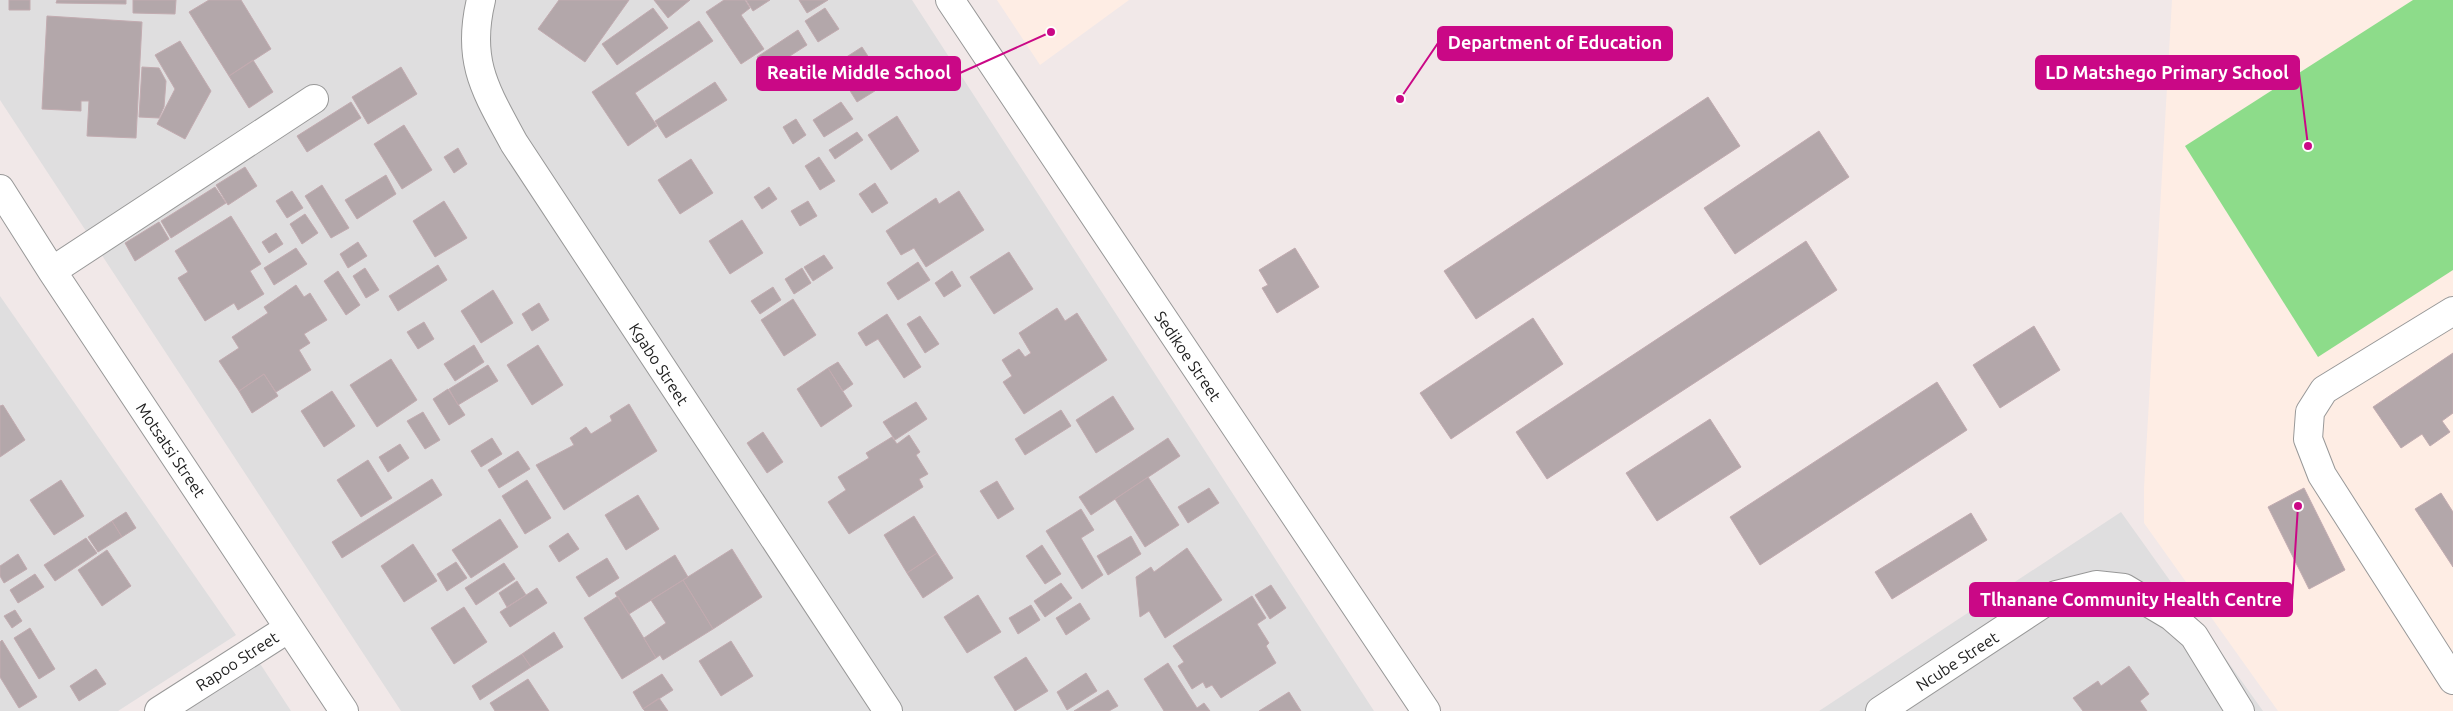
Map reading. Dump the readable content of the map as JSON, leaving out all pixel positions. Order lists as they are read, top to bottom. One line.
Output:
{"streets":{"street":["Sedikoe Street","Kgabo Street","Motsatsi Street","Rapoo Street","Ncube Street"]},"crossings":[["Motsatsi Street","Rapoo Street"]],"places":["Reatile Middle School","Department of Education","LD Matshego Primary School","Tlhanane Community Health Centre"]}
